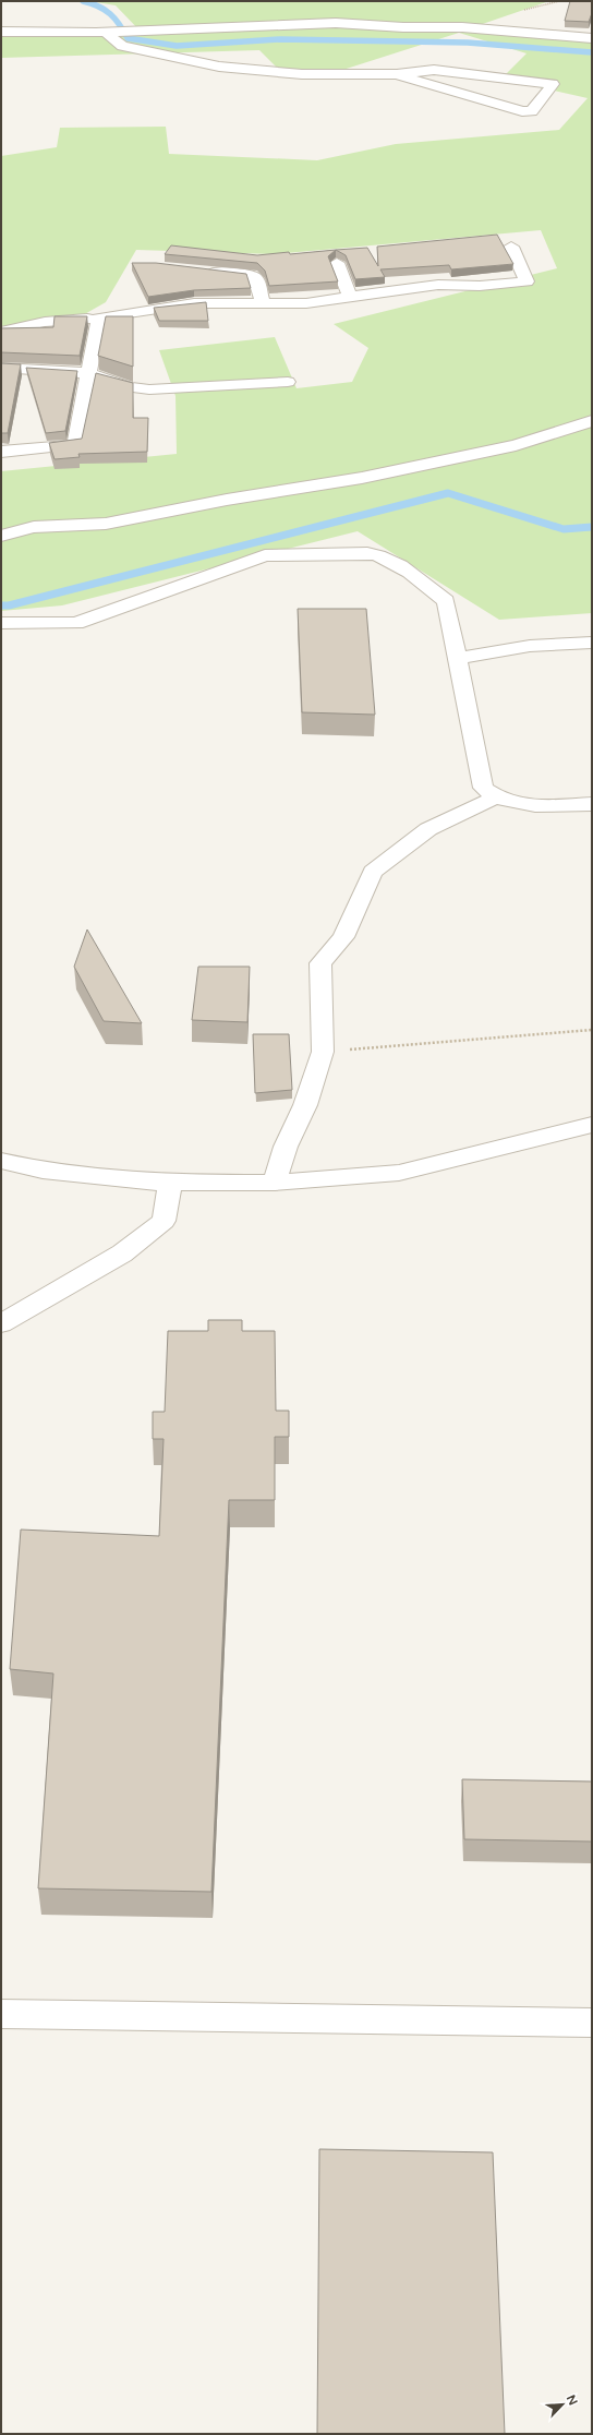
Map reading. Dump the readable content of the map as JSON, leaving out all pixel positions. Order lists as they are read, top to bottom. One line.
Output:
{"north":"top right"}
